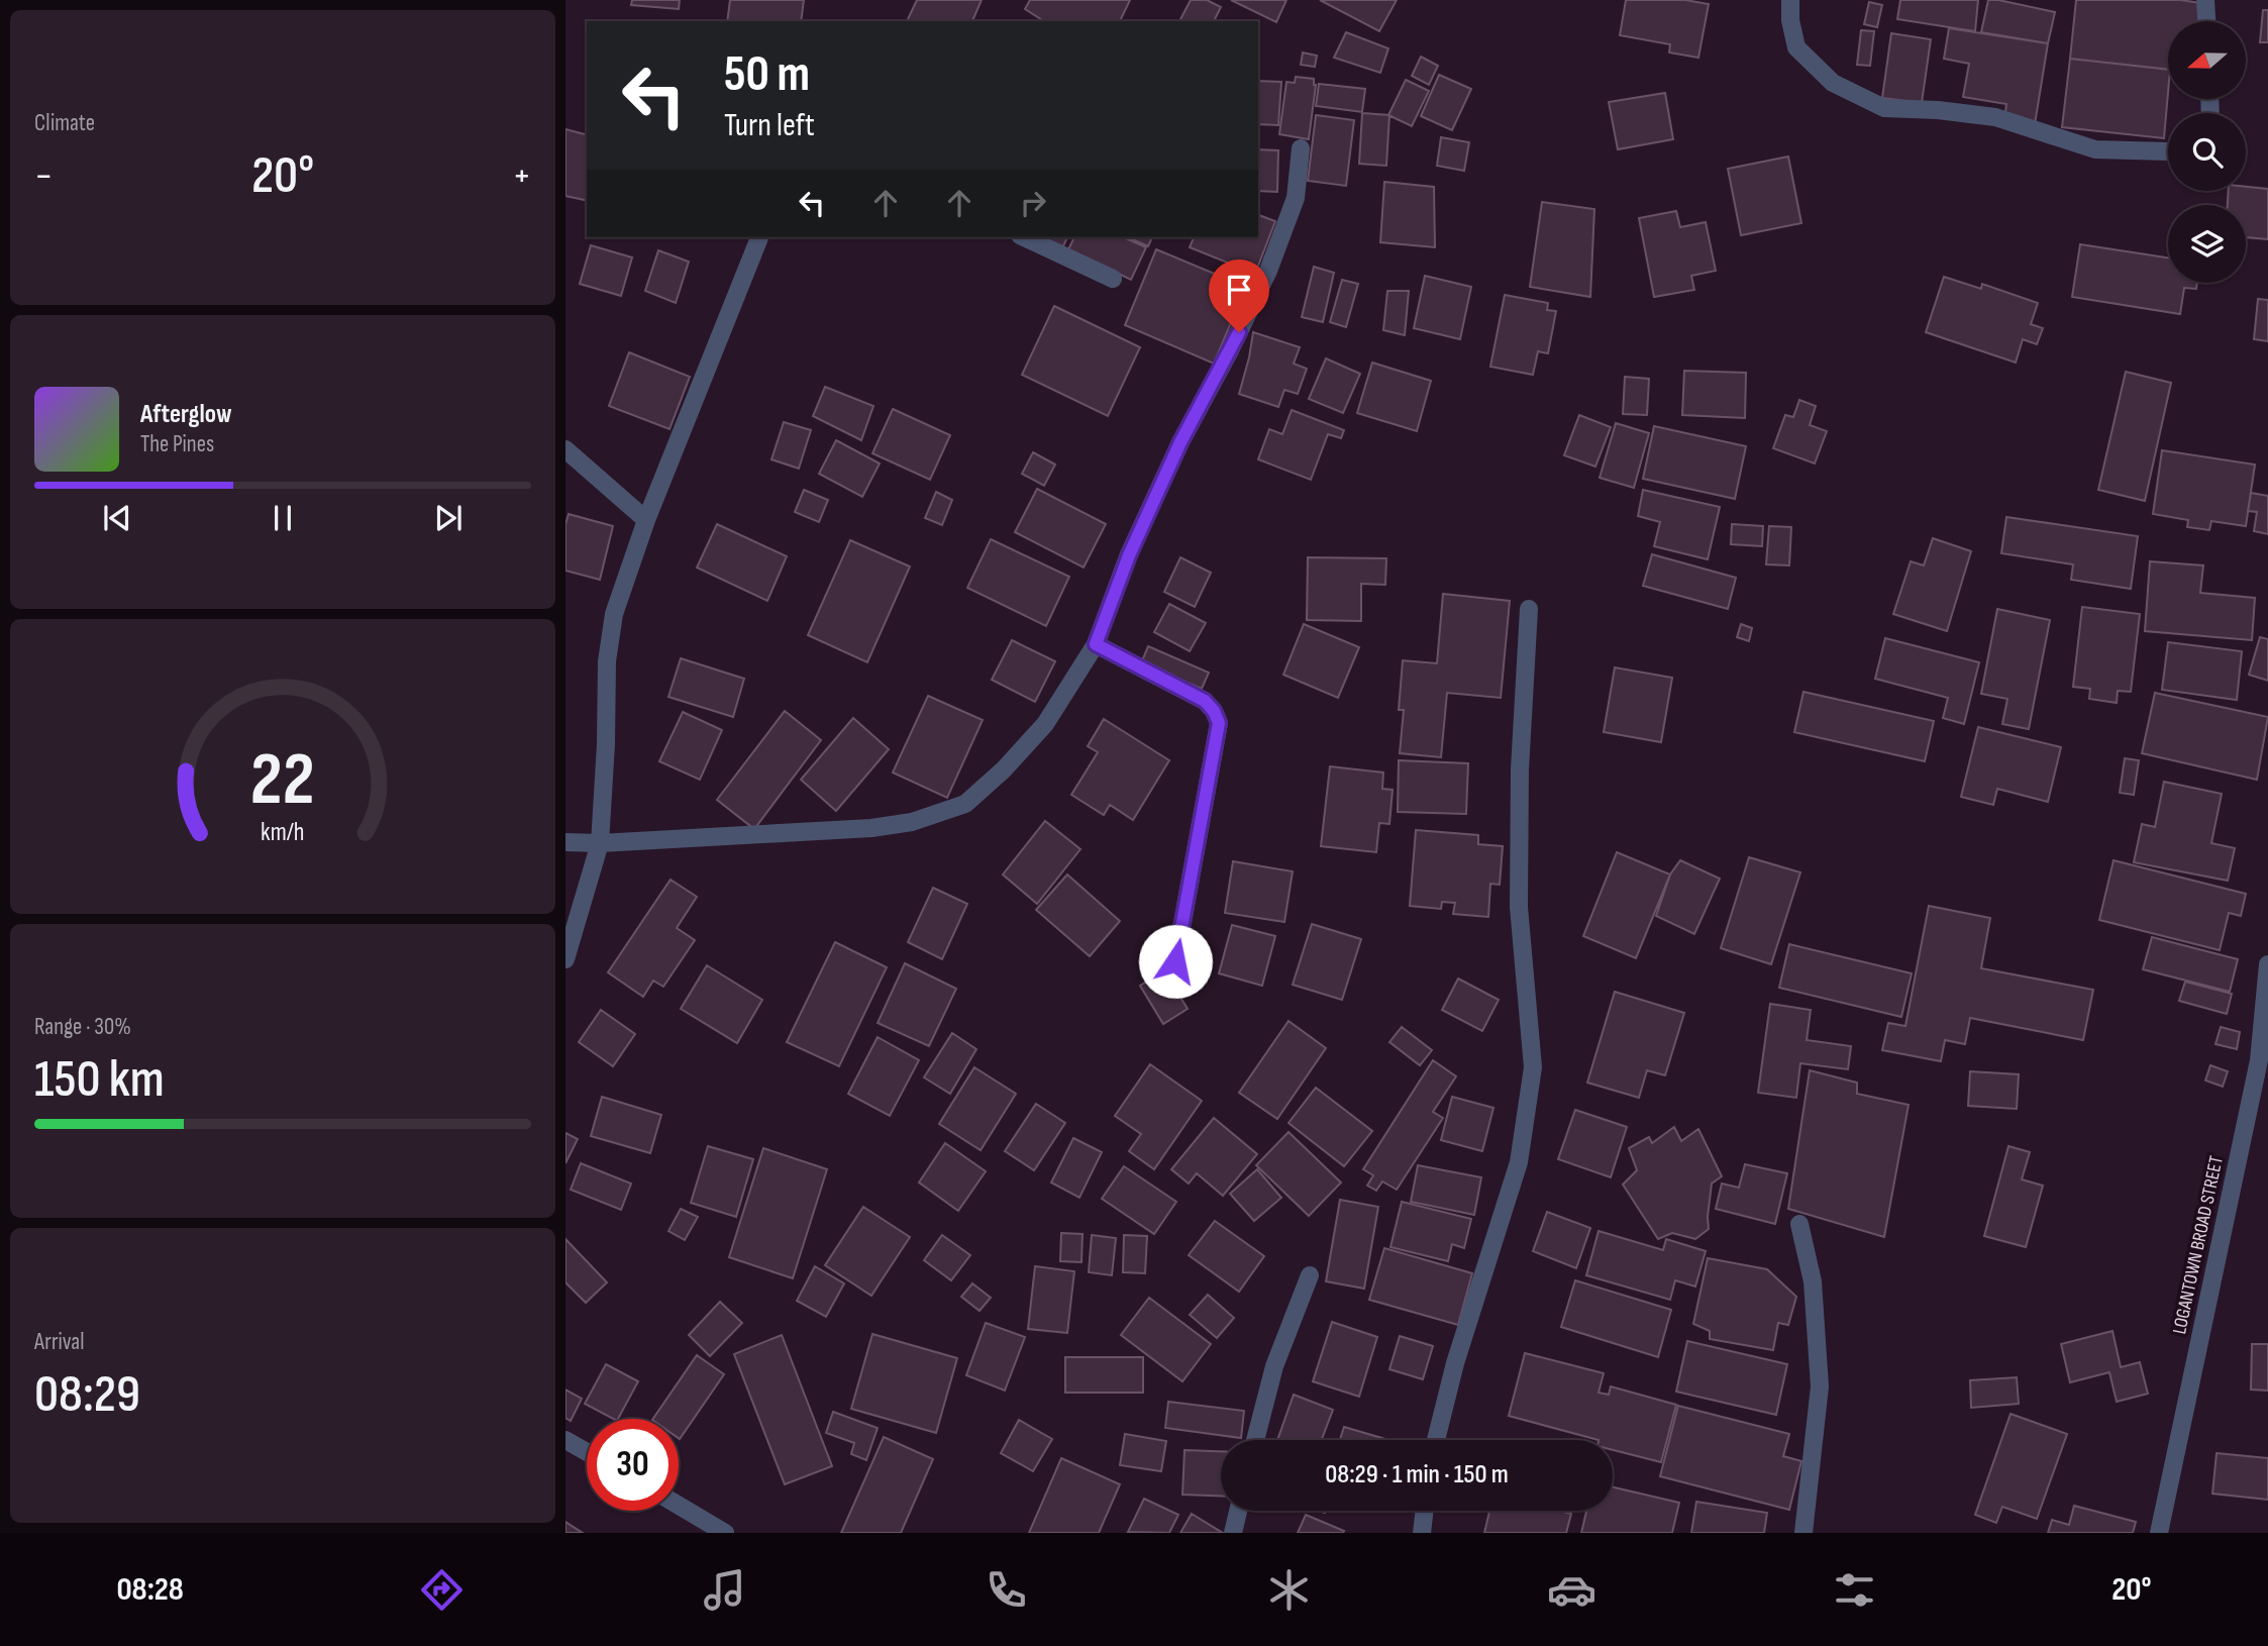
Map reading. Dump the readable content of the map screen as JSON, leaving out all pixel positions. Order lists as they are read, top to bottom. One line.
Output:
{"streets":{"street":["LOGANTOWN BROAD STREET"]},"north":"left","page":{"tile":["Climate",["Range · 30%","150 km"],["Arrival","08:29"]],"turn":["50 m","Turn left"],"heat":["−","20°","+"],"song":["Afterglow","The Pines"],"limit":"30","trip":"08:29 · 1 min · 150 m","tabs":["08:28","20°"],"gauge":["22","km/h"]}}
